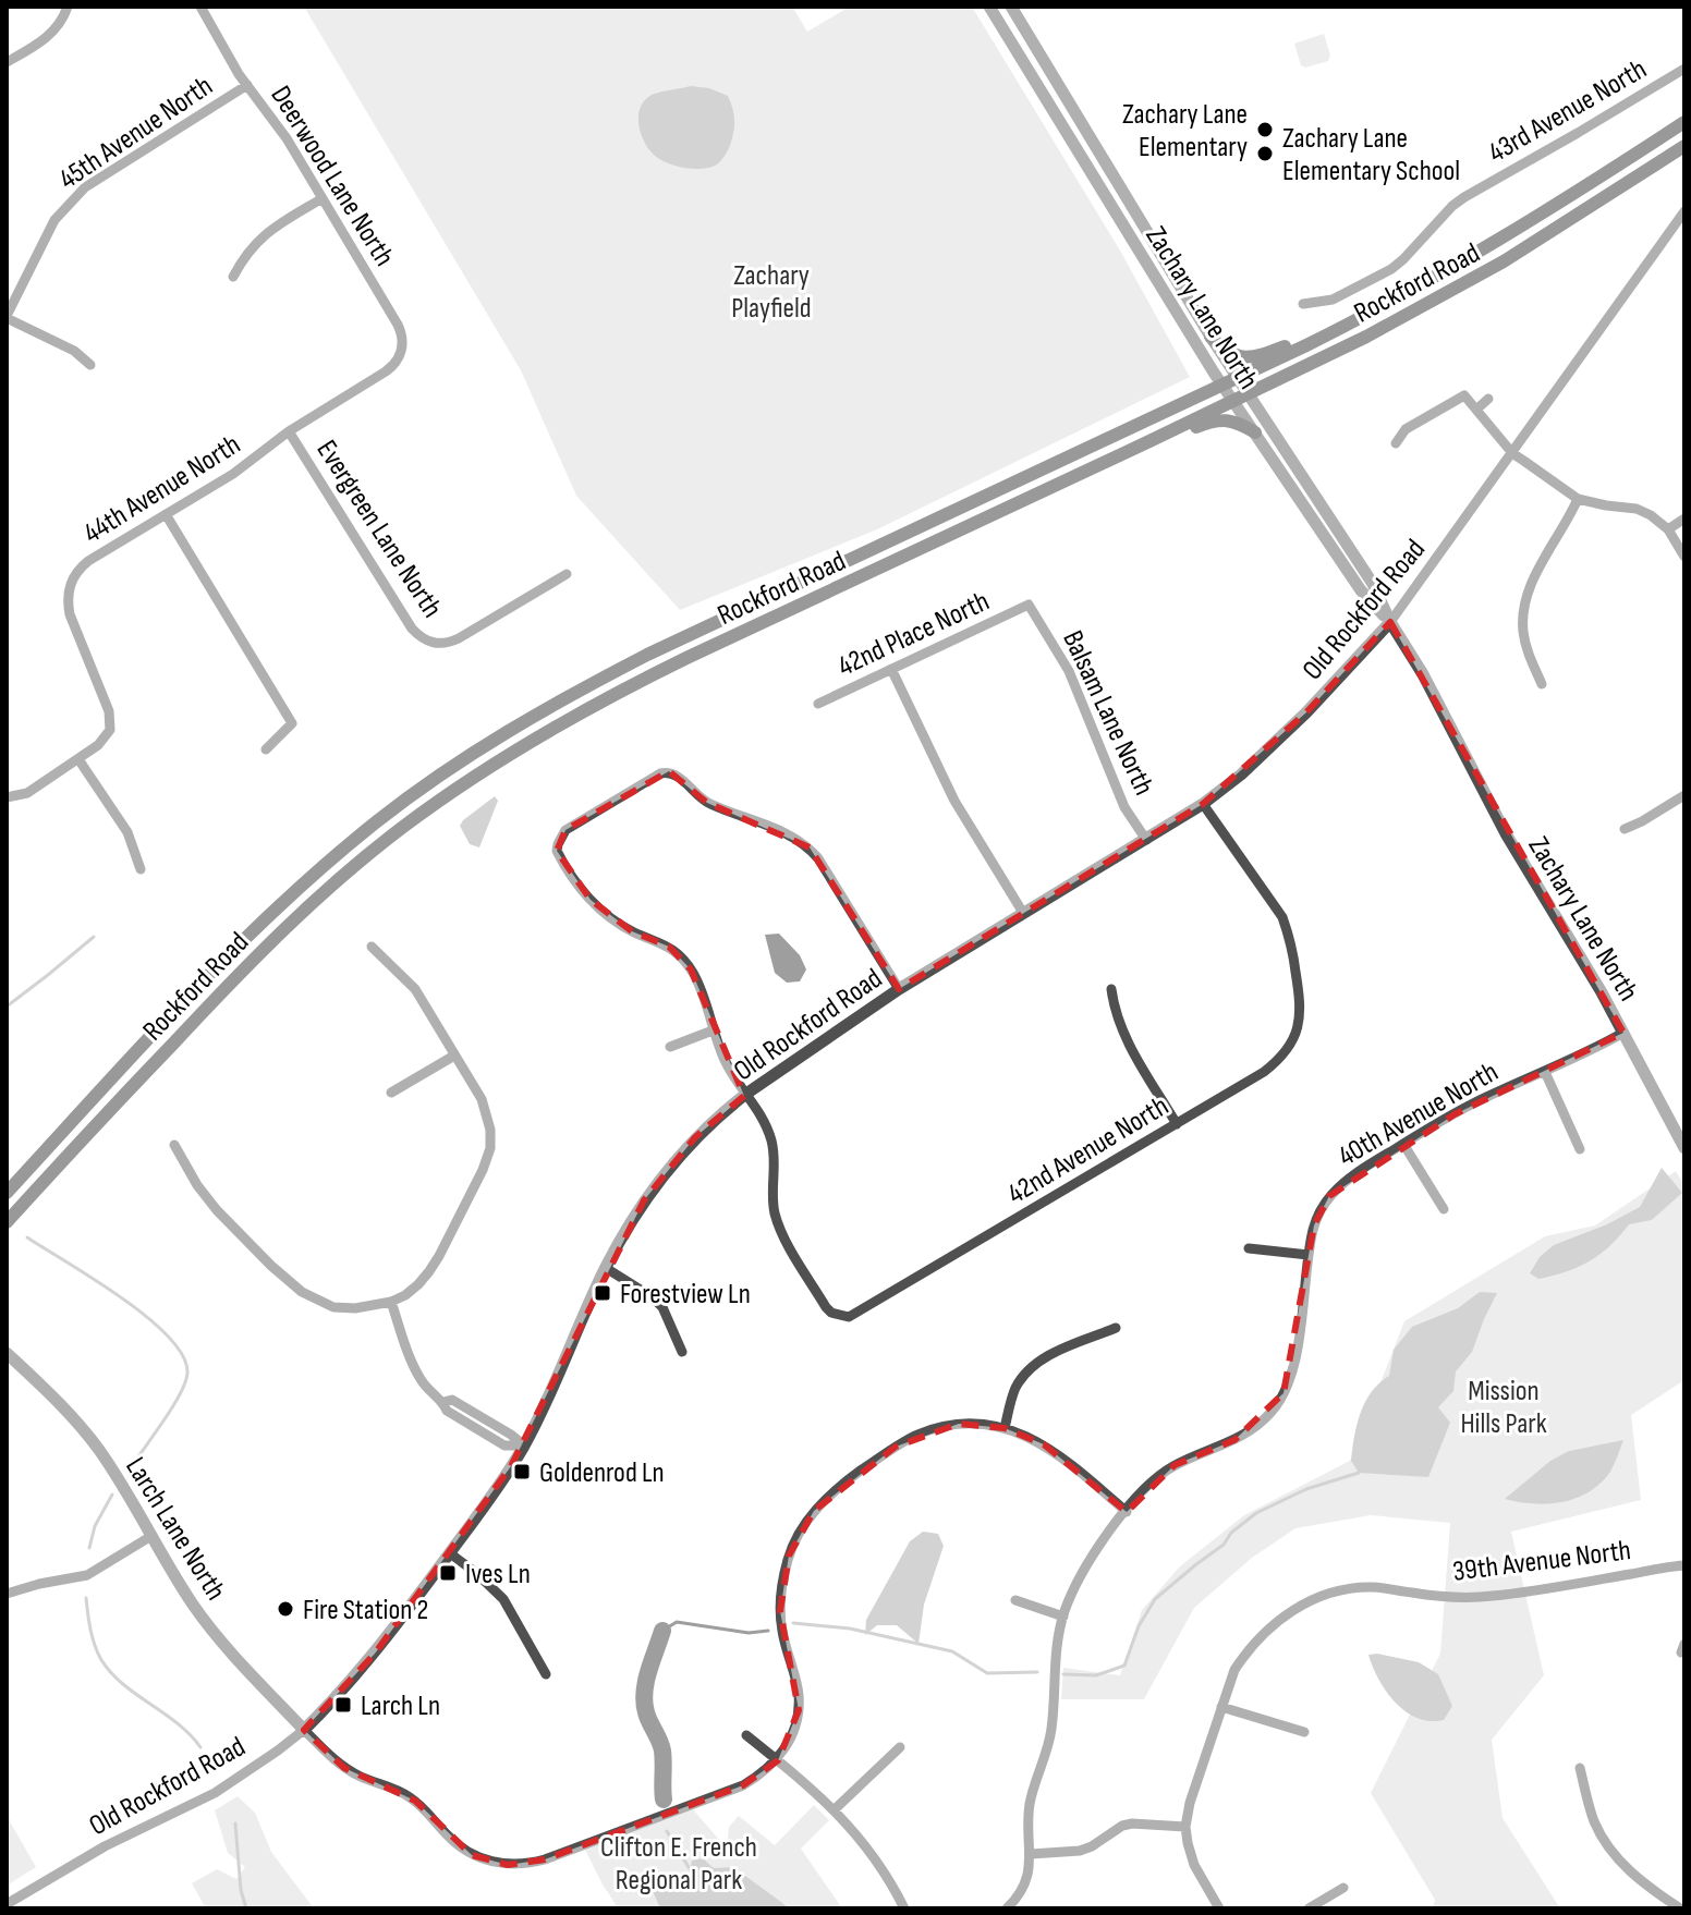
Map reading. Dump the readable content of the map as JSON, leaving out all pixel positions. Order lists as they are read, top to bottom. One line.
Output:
{"streets":{"main road":["Rockford Road"],"street":["43rd Avenue North","45th Avenue North","Deerwood Lane North","Zachary Lane North","44th Avenue North","Evergreen Lane North","Old Rockford Road","42nd Place North","Balsam Lane North","40th Avenue North","42nd Avenue North","Larch Lane North","39th Avenue North"]},"crossings":[["45th Avenue North","Deerwood Lane North"],["Deerwood Lane North","44th Avenue North"],["Rockford Road","Zachary Lane North"],["Zachary Lane North","Old Rockford Road"],["Zachary Lane North","40th Avenue North"],["44th Avenue North","Evergreen Lane North"],["Old Rockford Road","Balsam Lane North"],["Old Rockford Road","42nd Avenue North"],["Old Rockford Road","Larch Lane North"],["42nd Place North","Balsam Lane North"]],"parks":["Zachary Playfield","Mission Hills Park","Clifton E. French Regional Park"],"places":{"other":["Zachary Lane Elementary","Zachary Lane Elementary School","Fire Station 2"],"transit":["Forestview Ln","Goldenrod Ln","Ives Ln","Larch Ln"]}}
